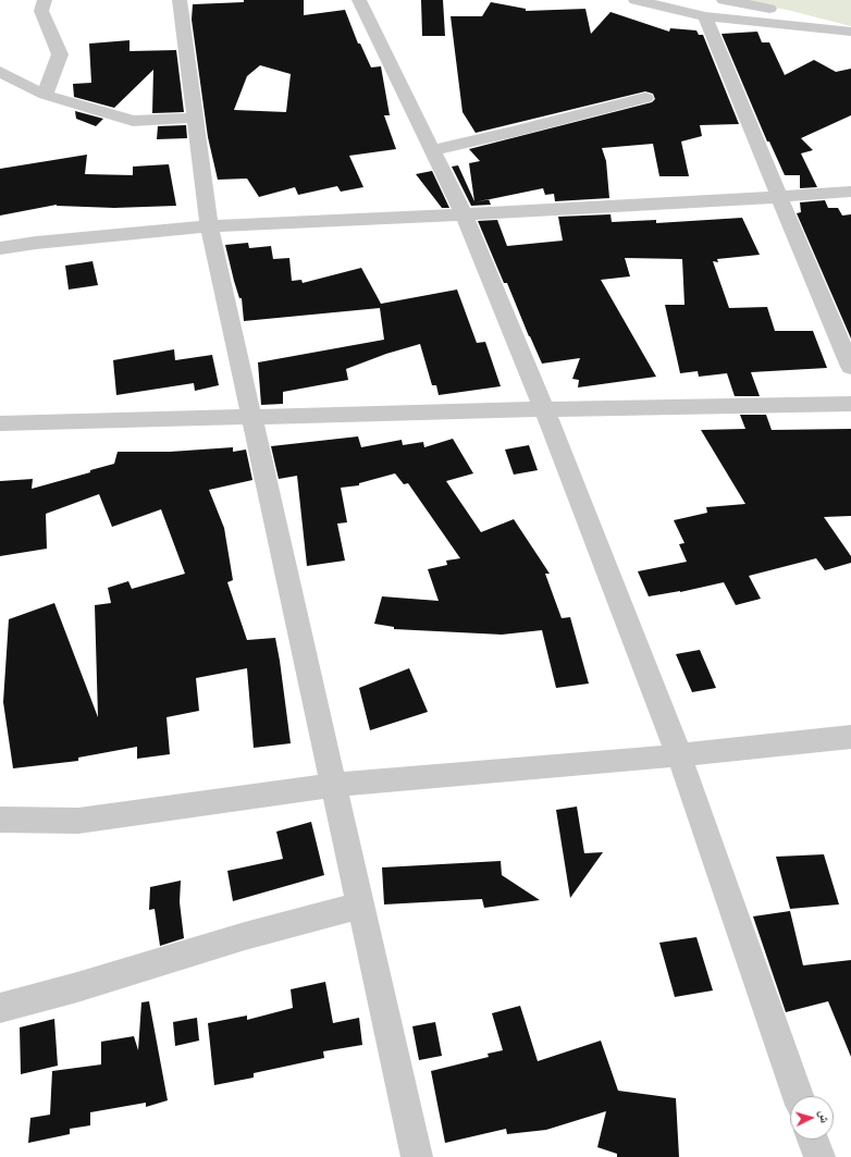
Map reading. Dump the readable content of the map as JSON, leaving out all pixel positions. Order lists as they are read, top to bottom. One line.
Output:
{"north":"right"}
